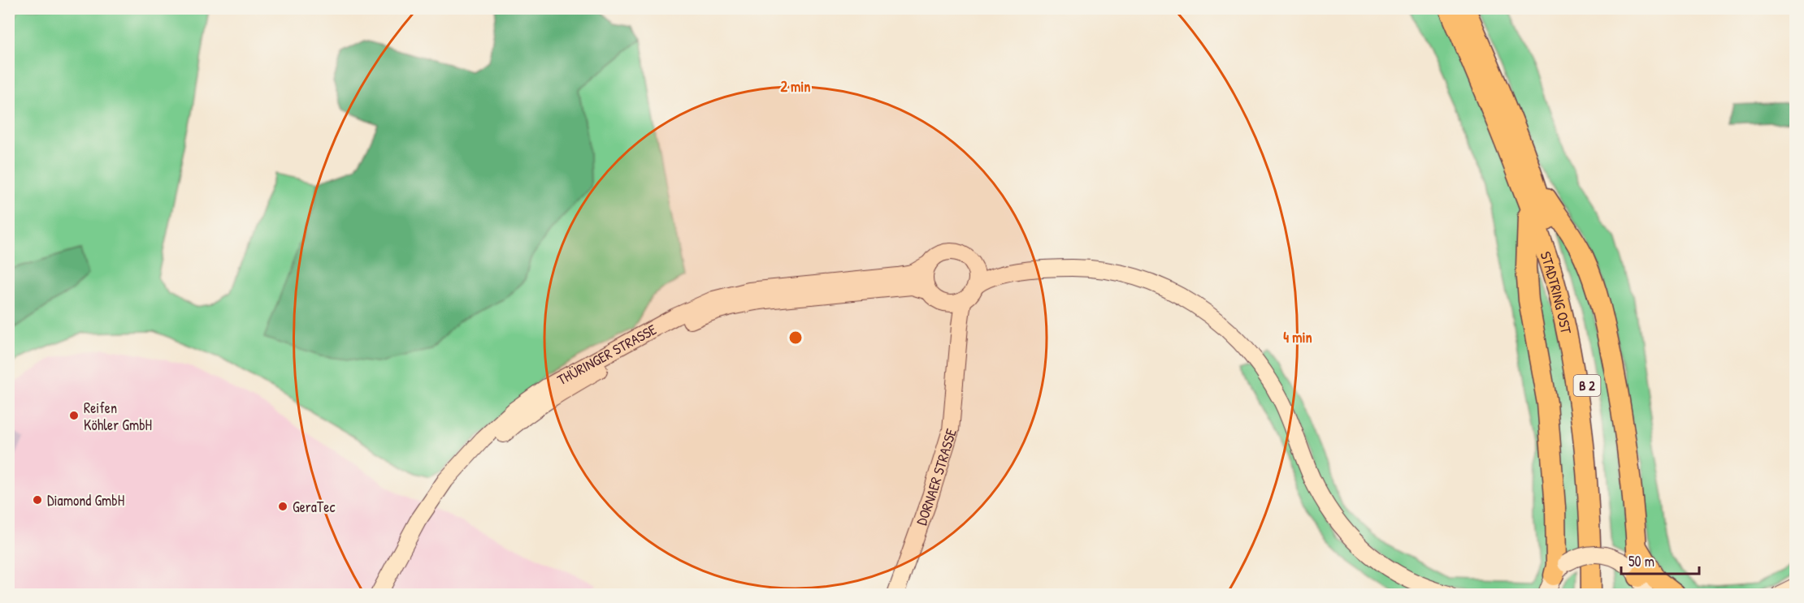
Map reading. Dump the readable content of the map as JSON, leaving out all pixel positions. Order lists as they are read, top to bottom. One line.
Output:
{"streets":{"highway":["STADTRING OST","B 2"],"main road":["THÜRINGER STRASSE","DORNAER STRASSE"]},"crossings":[["STADTRING OST","B 2"],["THÜRINGER STRASSE","DORNAER STRASSE"]],"places":["Reifen Köhler GmbH","Diamond GmbH","GeraTec"],"scale_bar":"50 m","rings":["2 min","4 min"]}
